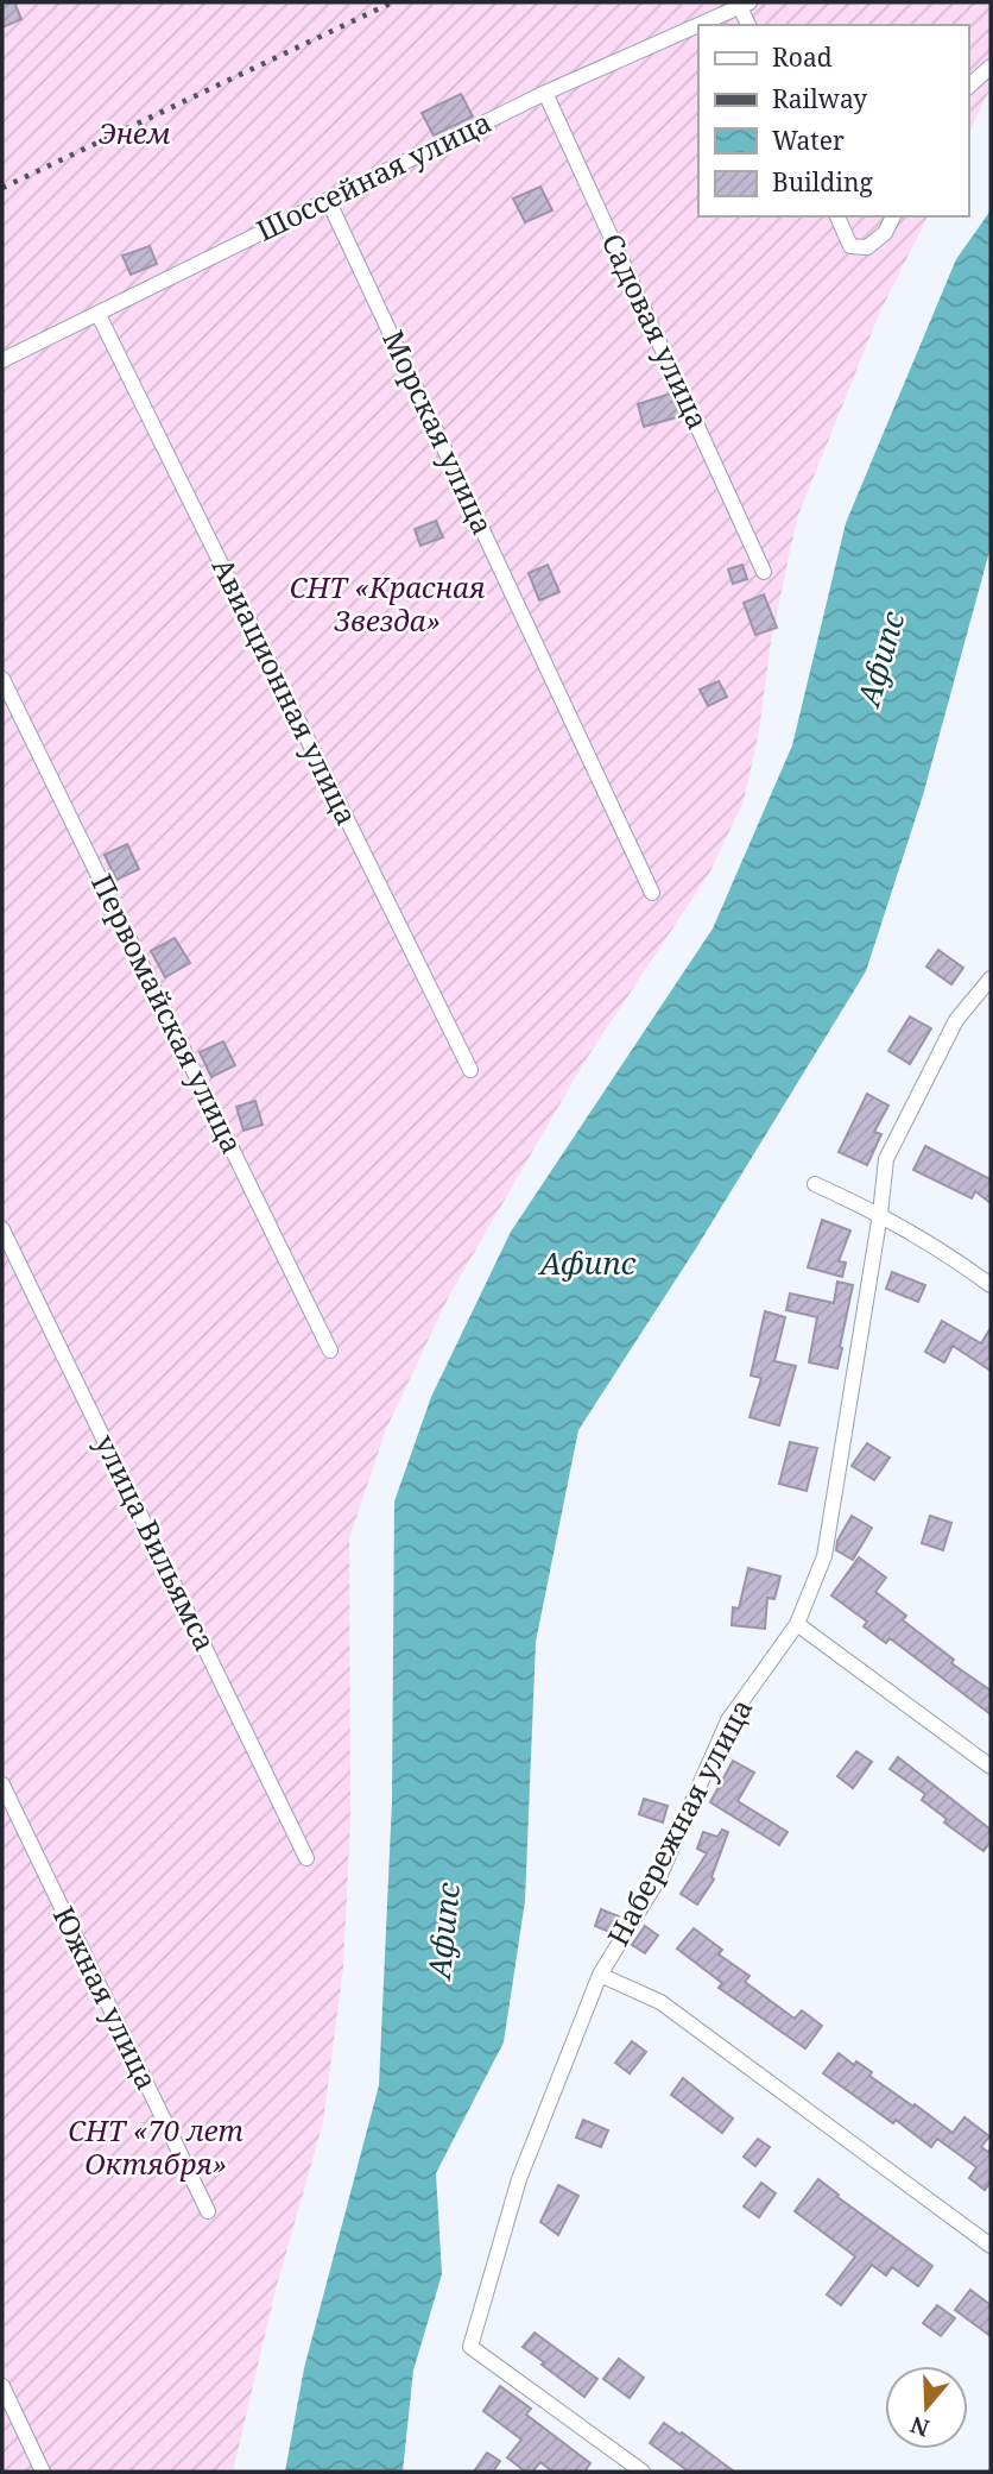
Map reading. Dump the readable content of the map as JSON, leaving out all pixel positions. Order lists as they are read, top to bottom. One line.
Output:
{"streets":{"street":["Шоссейная улица","Садовая улица","Морская улица","Авиационная улица","Первомайская улица","улица Вильямса","Набережная улица","Южная улица"]},"crossings":[["Шоссейная улица","Садовая улица"],["Шоссейная улица","Морская улица"],["Шоссейная улица","Авиационная улица"]],"water":["Афипс"],"parks":["Энем","СНТ «Красная Звезда»","СНТ «70 лет Октября»"],"legend":["Road","Railway","Water","Building"],"north":"bottom"}
